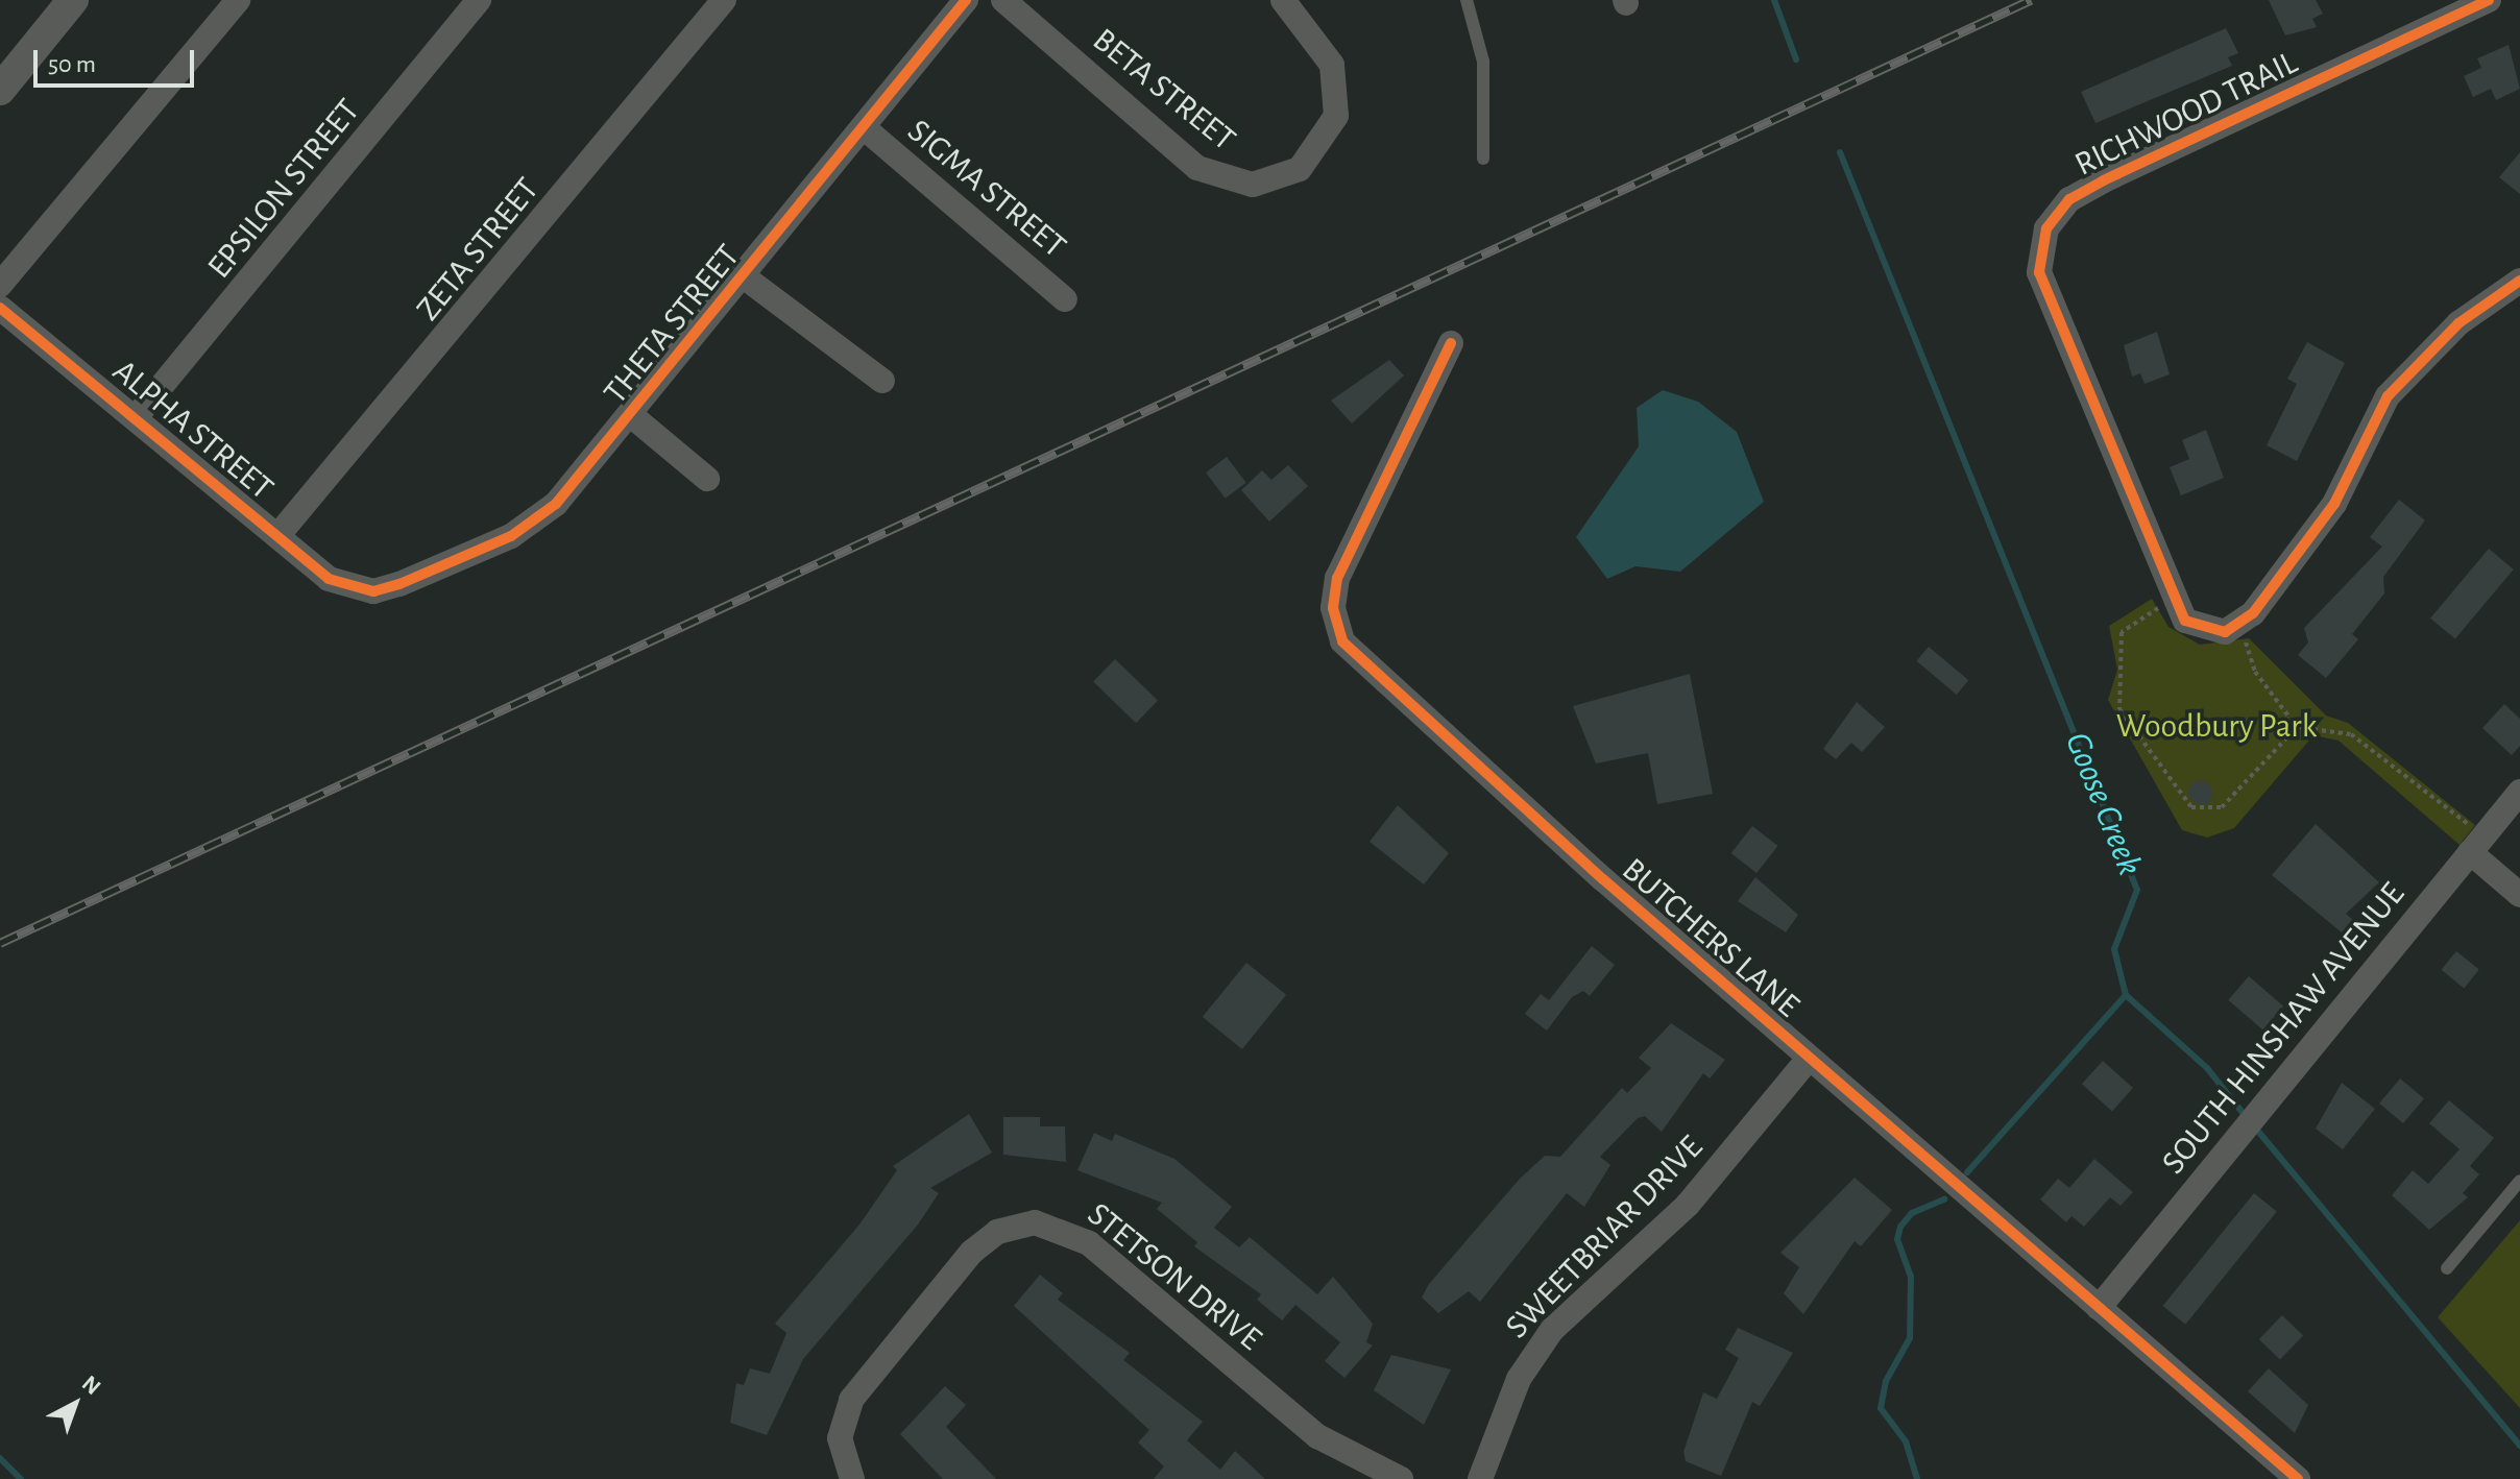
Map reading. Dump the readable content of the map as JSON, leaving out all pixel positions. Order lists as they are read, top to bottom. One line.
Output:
{"streets":{"street":["BETA STREET","RICHWOOD TRAIL","EPSILON STREET","SIGMA STREET","ZETA STREET","THETA STREET","ALPHA STREET","BUTCHERS LANE","SOUTH HINSHAW AVENUE","SWEETBRIAR DRIVE","STETSON DRIVE"]},"crossings":[["EPSILON STREET","ALPHA STREET"],["SIGMA STREET","THETA STREET"],["ZETA STREET","ALPHA STREET"],["THETA STREET","ALPHA STREET"],["BUTCHERS LANE","SOUTH HINSHAW AVENUE"],["BUTCHERS LANE","SWEETBRIAR DRIVE"]],"water":["Goose Creek"],"parks":["Woodbury Park"],"scale_bar":"50 m","north":"top right"}
